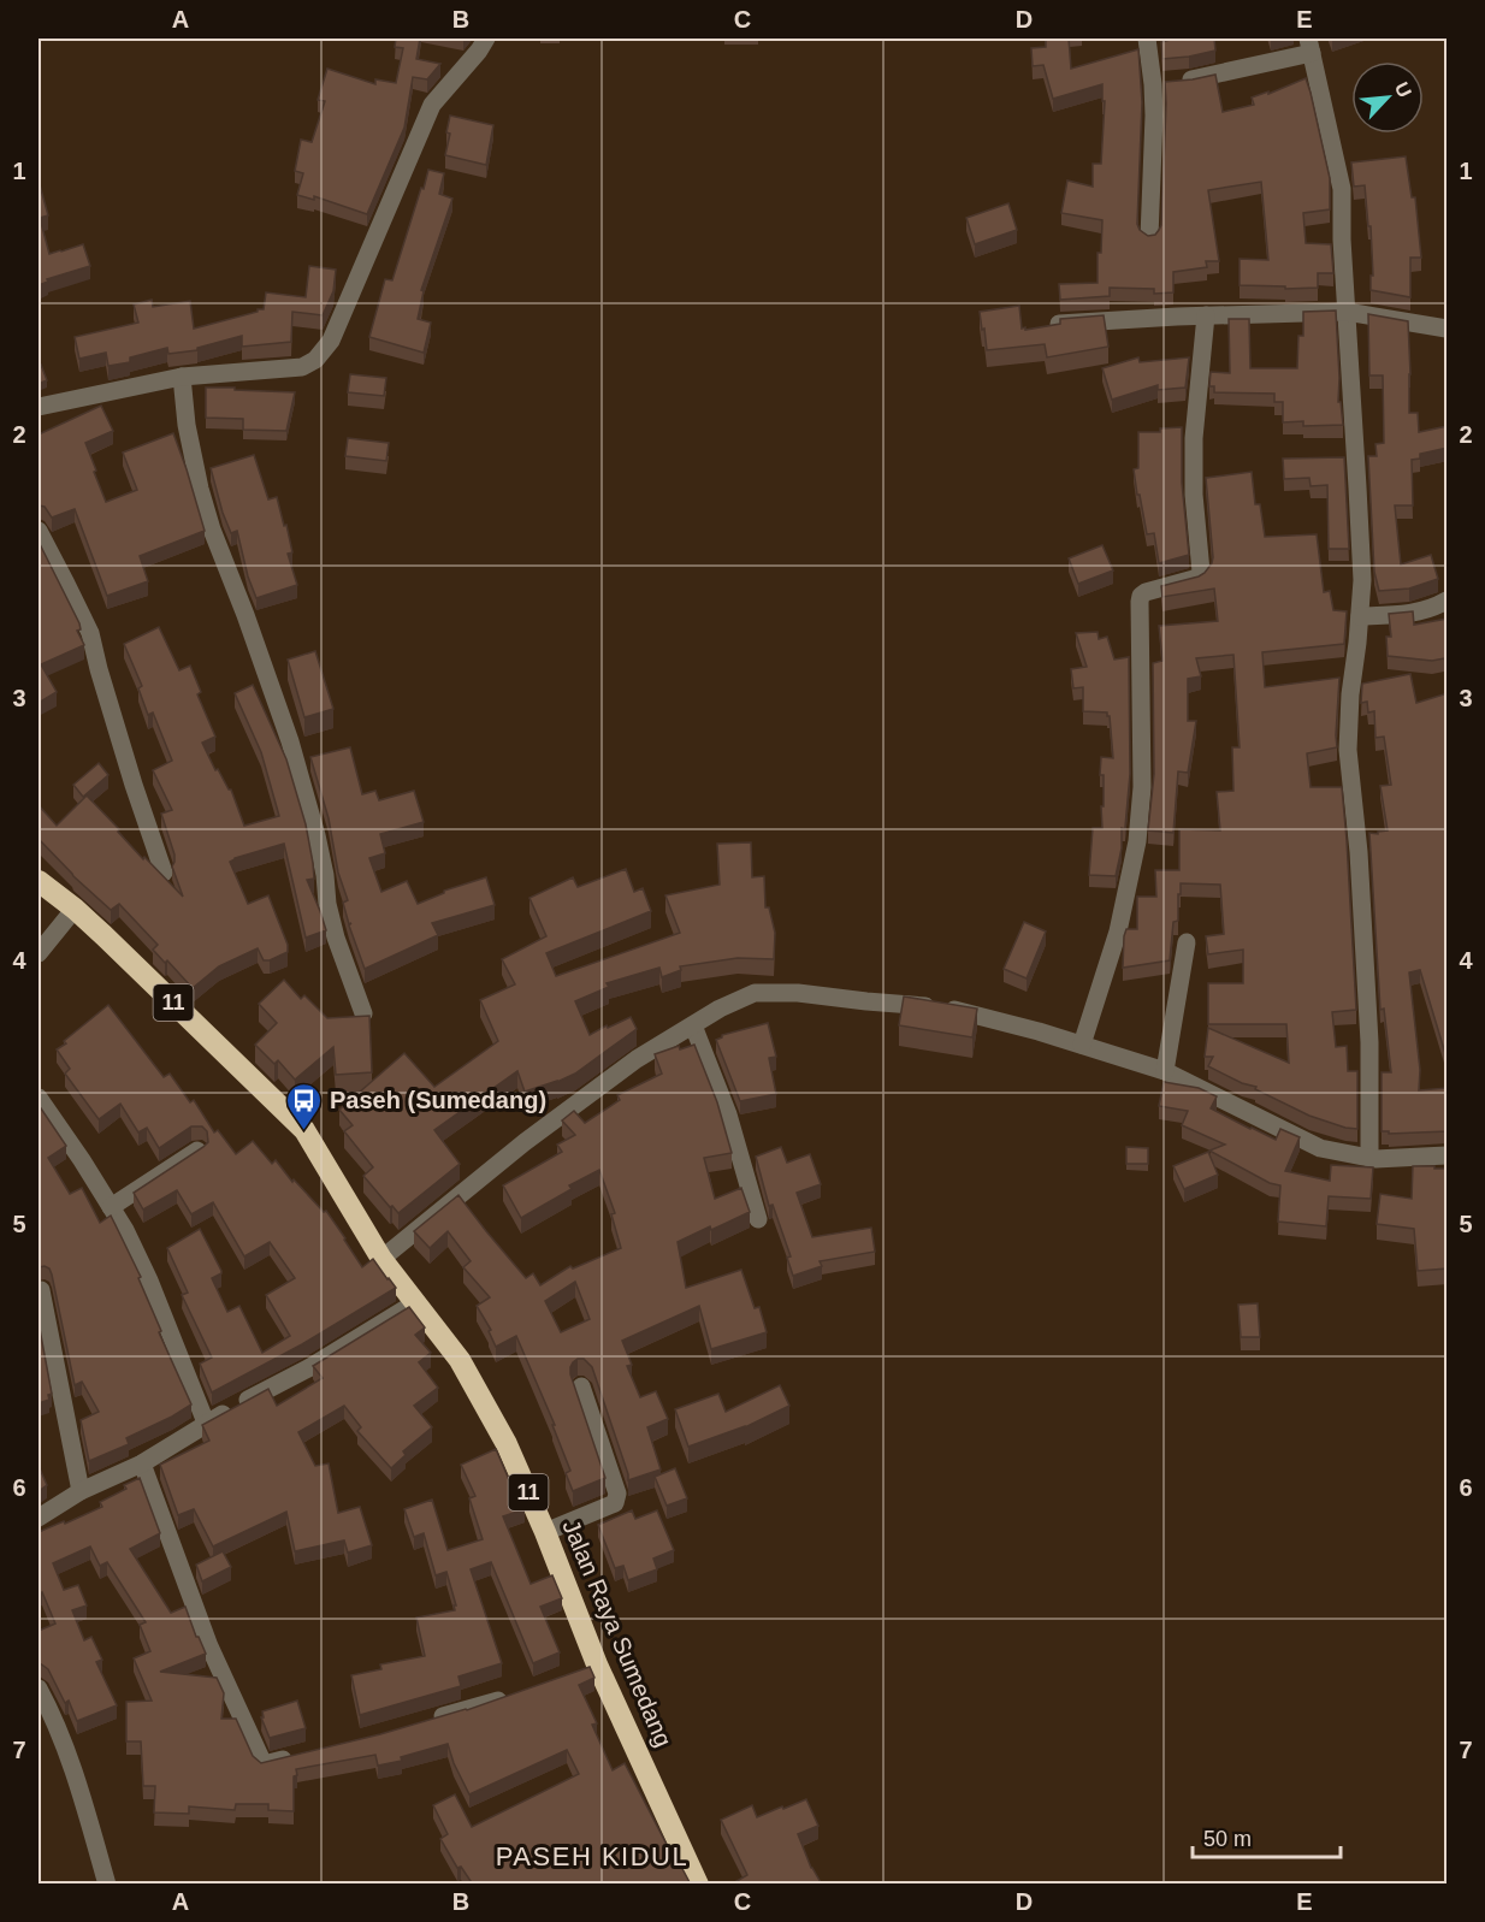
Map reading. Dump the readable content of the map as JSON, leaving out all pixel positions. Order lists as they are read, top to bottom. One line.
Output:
{"streets":{"highway":["11","Jalan Raya Sumedang"]},"districts":["PASEH KIDUL"],"places":{"bus stop":["Paseh (Sumedang)"]},"scale_bar":"50 m","north":"top right","grid":{"columns":["A","B","C","D","E"],"rows":["1","2","3","4","5","6","7"]}}
